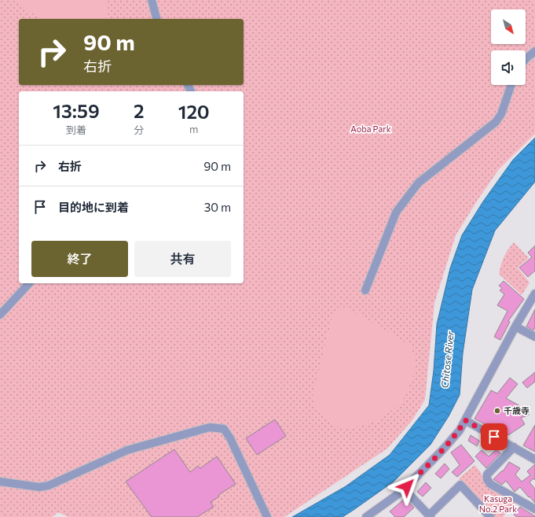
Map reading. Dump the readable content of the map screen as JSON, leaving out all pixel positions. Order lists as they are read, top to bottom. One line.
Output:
{"water":["Chitose River"],"parks":["Aoba Park","Kasuga No.2 Park"],"places":["千歳寺"],"north":"bottom right","page":{"turn":["90 m","右折"],"eta":["13:59","到着","2","分","120","m"],"list":[{"name":"右折","value":"90 m"},{"name":"目的地に到着","value":"30 m"}],"buttons":["終了","共有"]}}
